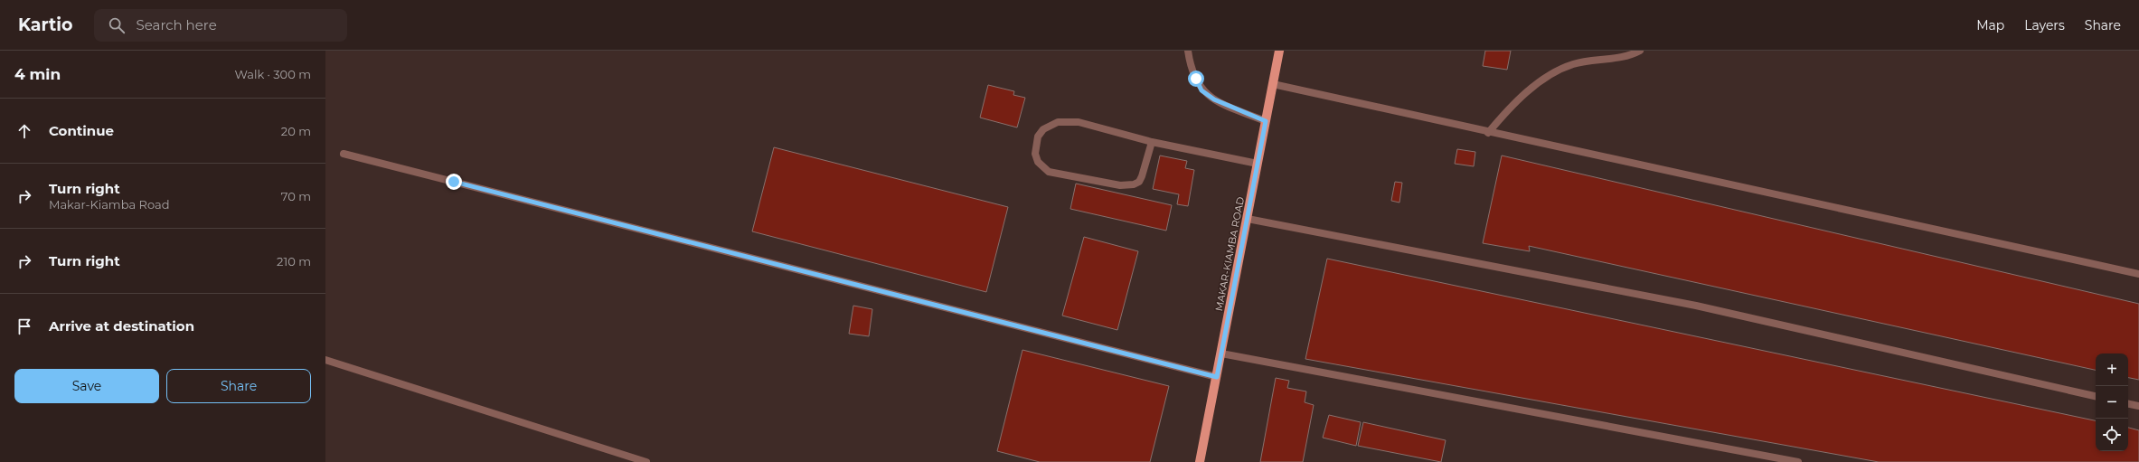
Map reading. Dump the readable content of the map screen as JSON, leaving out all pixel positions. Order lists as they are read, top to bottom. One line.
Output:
{"streets":{"main road":["MAKAR-KIAMBA ROAD"]},"page":{"header":"Kartio","search":"Search here","nav":["Map","Layers","Share"],"heading":["4 min","Walk · 300 m"],"list":[["Continue","20 m"],["Turn right","Makar-Kiamba Road","70 m"],["Turn right","210 m"],"Arrive at destination"],"map_buttons":["+","−"],"buttons":["Save","Share"]}}
